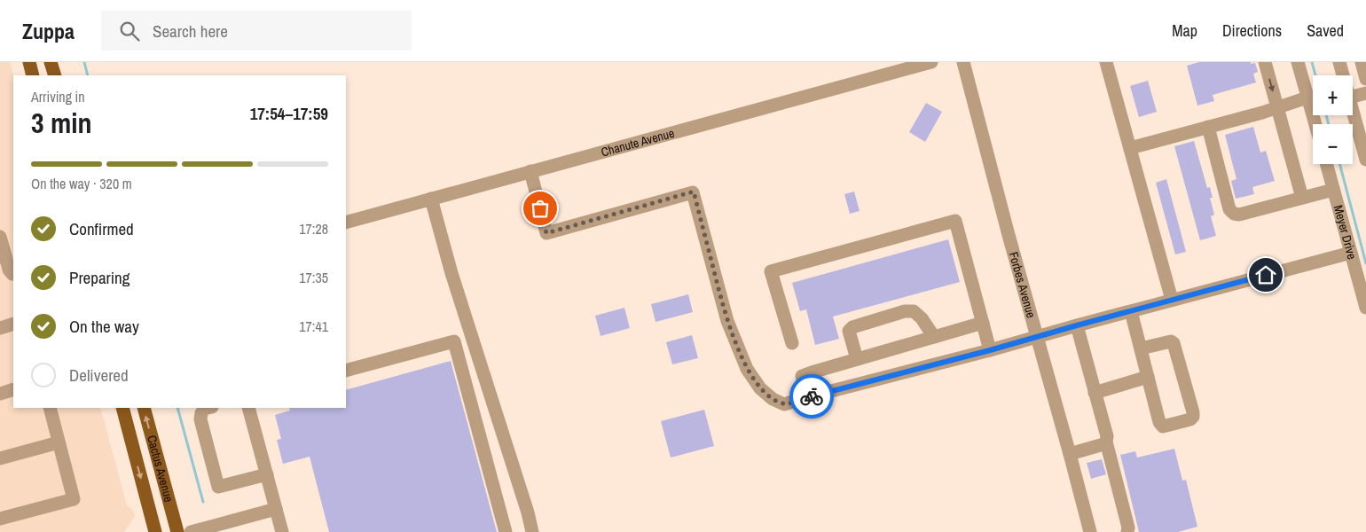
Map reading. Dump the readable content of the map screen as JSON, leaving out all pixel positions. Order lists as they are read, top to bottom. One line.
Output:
{"streets":{"main road":["Cactus Avenue"],"street":["Chanute Avenue","Meyer Drive","Forbes Avenue"]},"page":{"header":"Zuppa","search":"Search here","nav":["Map","Directions","Saved"],"map_buttons":["+","−"],"heading":["3 min","Arriving in","17:54–17:59"],"bar":"On the way · 320 m","list":[["Confirmed","17:28"],["Preparing","17:35"],["On the way","17:41"],"Delivered"]}}
